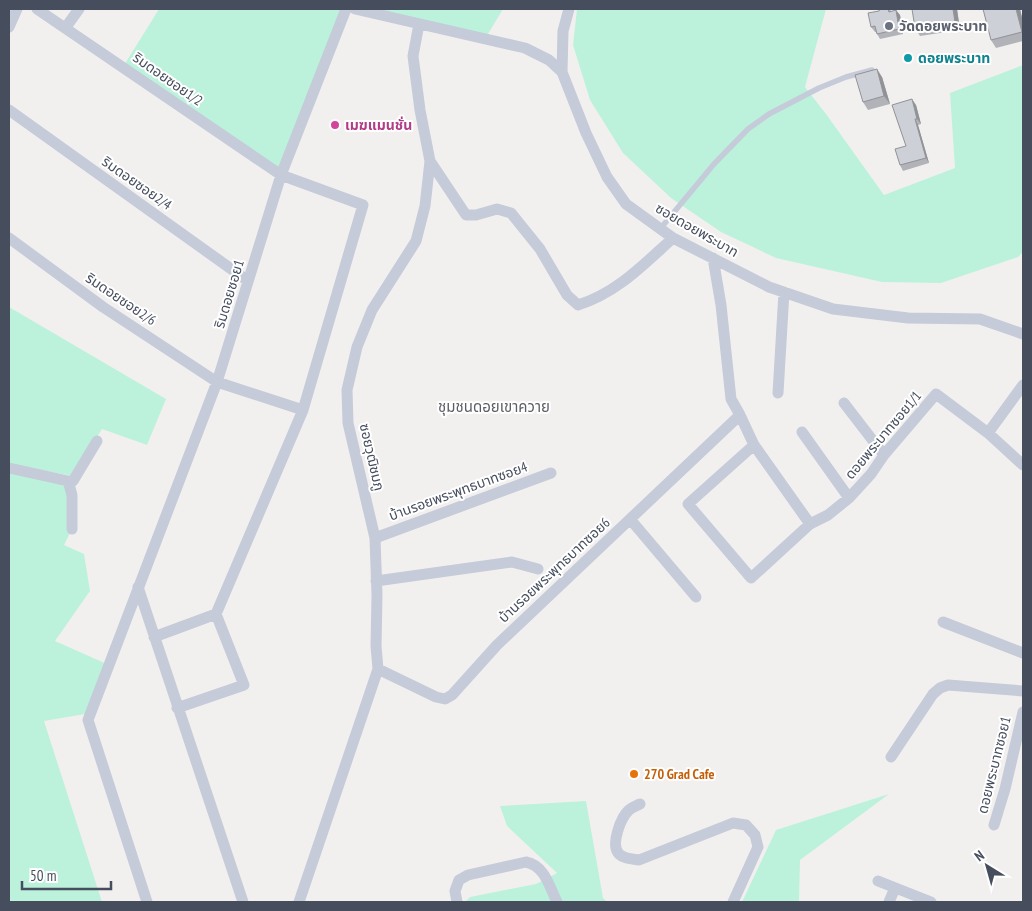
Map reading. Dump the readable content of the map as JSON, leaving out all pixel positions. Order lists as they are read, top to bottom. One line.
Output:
{"streets":{"street":["ริมดอยซอย1/2","ริมดอยซอย2/4","ซอยดอยพระบาท","ริมดอยซอย1","ริมดอยซอย2/6","ดอยพระบาทซอย1/1","ซอยวุฒิชมภู","บ้านรอยพระพุทธบาทซอย4","บ้านรอยพระพุทธบาทซอย6","ดอยพระบาทซอย1"]},"crossings":[["ริมดอยซอย1/2","ริมดอยซอย1"],["ริมดอยซอย1/2","ริมดอยซอย2/6"],["ริมดอยซอย2/4","ริมดอยซอย1"],["ริมดอยซอย1","ริมดอยซอย2/6"],["ซอยวุฒิชมภู","บ้านรอยพระพุทธบาทซอย4"],["ซอยวุฒิชมภู","บ้านรอยพระพุทธบาทซอย6"]],"districts":["ชุมชนดอยเขาควาย"],"places":["วัดดอยพระบาท","ดอยพระบาท","เมฆแมนชั่น","270 Grad Cafe"],"scale_bar":"50 m","north":"top left"}
